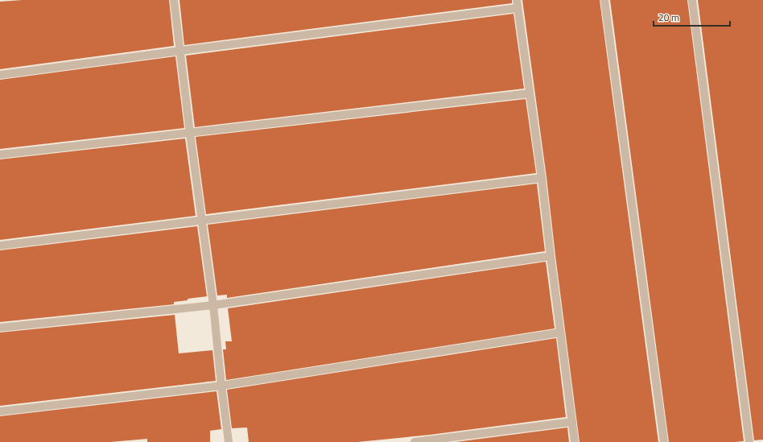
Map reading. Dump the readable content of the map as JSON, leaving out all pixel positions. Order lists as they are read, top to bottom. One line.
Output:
{"scale_bar":"20 m"}
